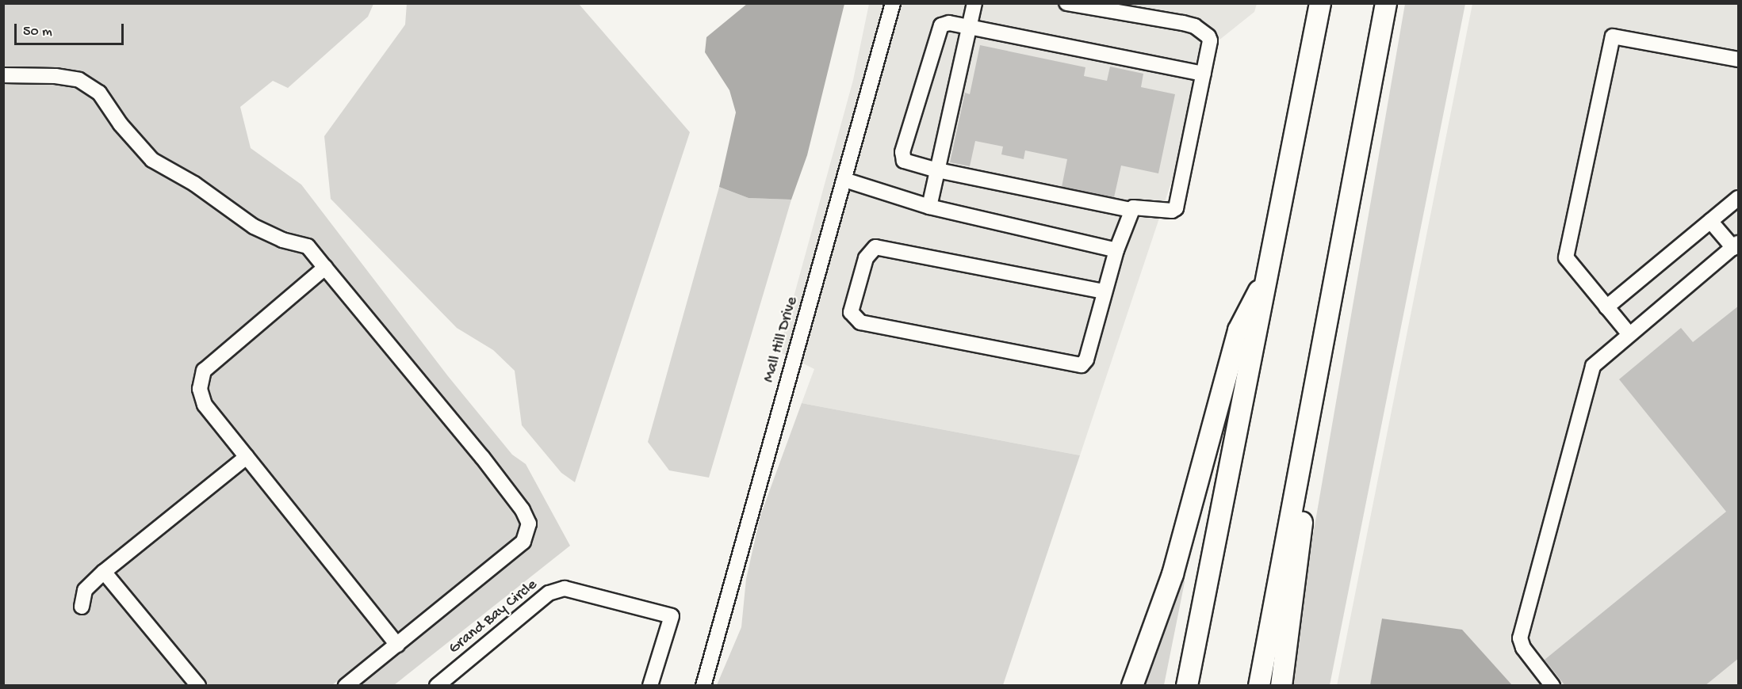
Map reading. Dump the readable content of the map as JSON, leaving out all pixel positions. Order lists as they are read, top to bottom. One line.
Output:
{"streets":{"street":["Mall Hill Drive","Grand Bay Circle"]},"scale_bar":"50 m"}
